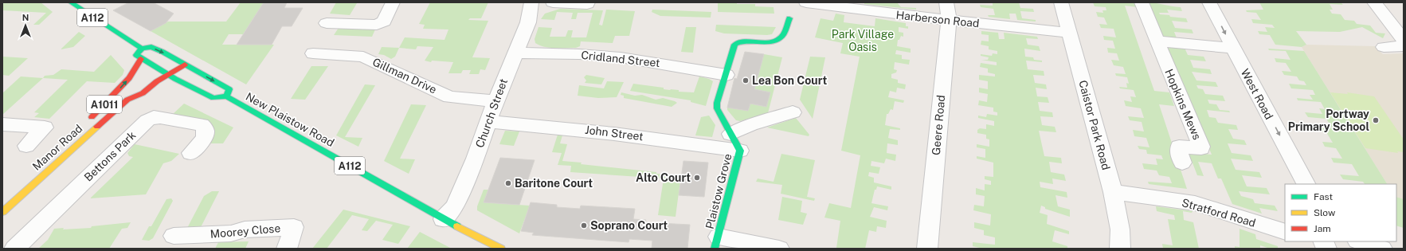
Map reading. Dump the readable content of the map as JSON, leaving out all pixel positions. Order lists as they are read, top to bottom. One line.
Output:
{"streets":{"main road":["A112","A1011","New Plaistow Road","Manor Road","Plaistow Grove"],"street":["Harberson Road","Cridland Street","Gillman Drive","West Road","Hopkins Mews","Church Street","Geere Road","Caistor Park Road","John Street","Bettons Park","Stratford Road","Moorey Close"]},"crossings":[["A112","A1011"],["A112","Church Street"],["A112","New Plaistow Road"],["A112","Manor Road"],["Harberson Road","Geere Road"],["Harberson Road","Caistor Park Road"],["Cridland Street","Church Street"],["Cridland Street","Plaistow Grove"],["Gillman Drive","Church Street"],["A1011","New Plaistow Road"],["A1011","Manor Road"],["Church Street","New Plaistow Road"],["Church Street","John Street"],["New Plaistow Road","Manor Road"],["Caistor Park Road","Stratford Road"],["John Street","Plaistow Grove"]],"one_way":["West Road"],"parks":["Park Village Oasis"],"places":["Lea Bon Court","Portway Primary School","Alto Court","Baritone Court","Soprano Court"],"legend":["Fast","Slow","Jam"],"north":"top"}
